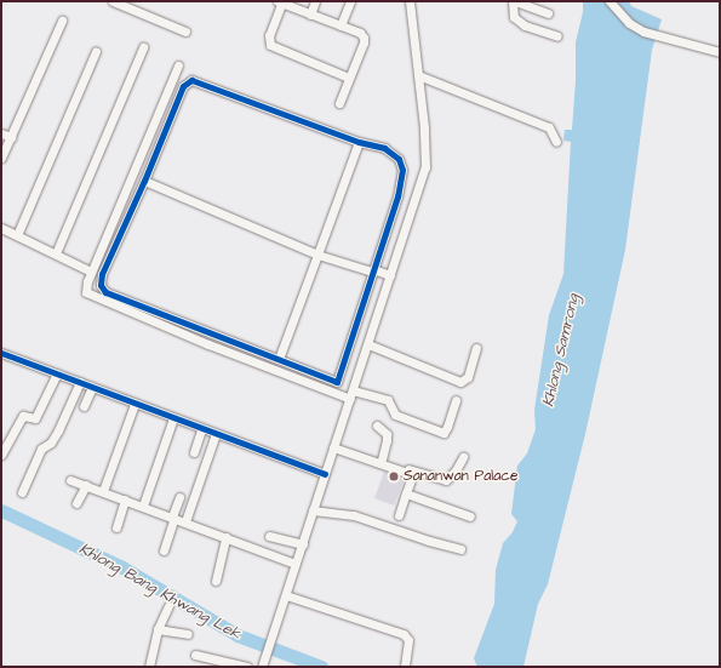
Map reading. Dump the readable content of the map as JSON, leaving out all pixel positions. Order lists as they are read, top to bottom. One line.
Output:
{"water":["Khlong Samrong","Khlong Bang Khwang Lek"],"places":["Sananwan Palace"]}
